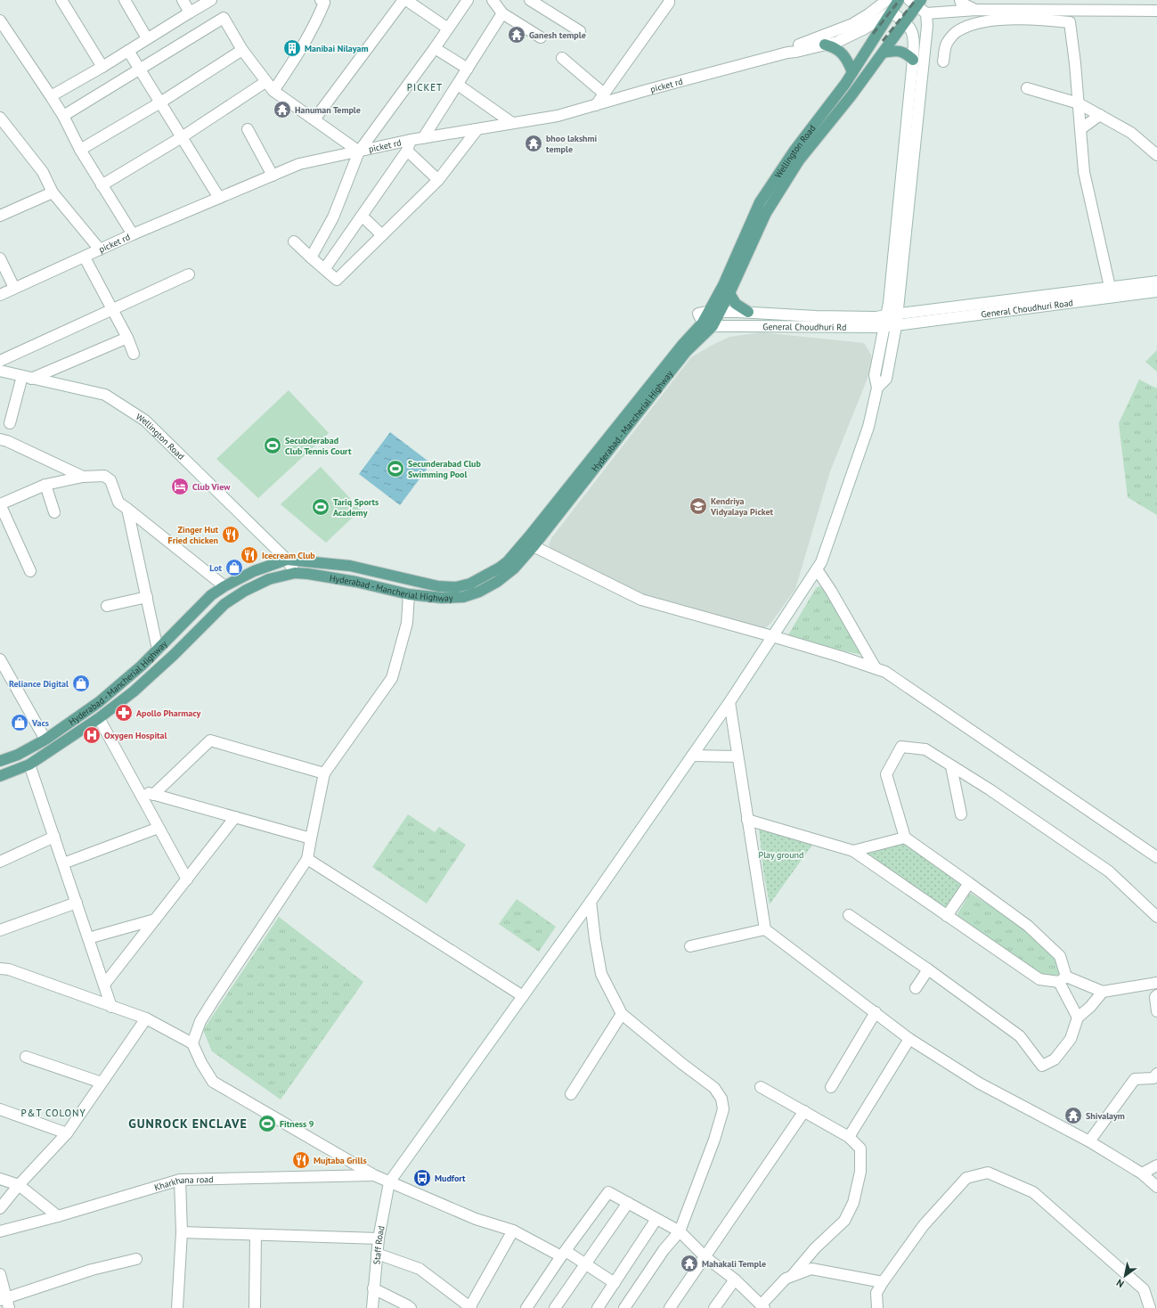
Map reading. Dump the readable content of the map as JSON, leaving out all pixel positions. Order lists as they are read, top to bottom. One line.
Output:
{"streets":{"main road":["Wellington Road","Hyderabad - Mancherial Highway"],"street":["picket rd","General Choudhuri Road","General Choudhuri Rd","Kharkhana road","Staff Road"]},"crossings":[["picket rd","Wellington Road"],["Wellington Road","Hyderabad - Mancherial Highway"],["General Choudhuri Road","General Choudhuri Rd"],["General Choudhuri Rd","Hyderabad - Mancherial Highway"]],"districts":["PICKET","P&T COLONY","GUNROCK ENCLAVE"],"parks":["Play ground"],"places":{"temple":["Ganesh temple","Hanuman Temple","bhoo lakshmi temple","Shivalaym","Mahakali Temple"],"building":["Manibai Nilayam"],"sports":["Secubderabad Club Tennis Court","Secunderabad Club Swimming Pool","Tariq Sports Academy","Fitness 9"],"hotel":["Club View"],"school or university":["Kendriya Vidyalaya Picket"],"restaurant":["Zinger Hut Fried chicken","Icecream Club","Mujtaba Grills"],"shop":["Lot","Reliance Digital","Vacs"],"pharmacy":["Apollo Pharmacy"],"hospital":["Oxygen Hospital"],"bus stop":["Mudfort"]},"north":"bottom left"}
